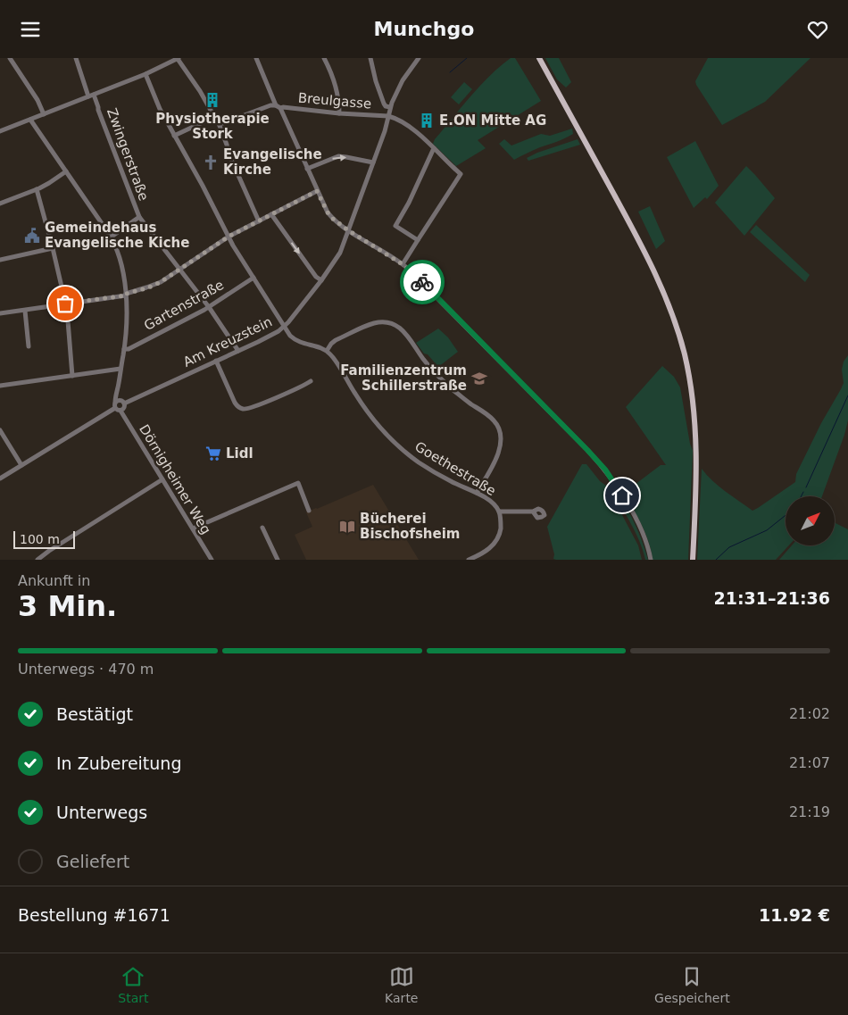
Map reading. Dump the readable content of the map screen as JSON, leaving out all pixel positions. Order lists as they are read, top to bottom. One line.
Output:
{"streets":{"street":["Breulgasse","Zwingerstraße","Gartenstraße","Am Kreuzstein","Goethestraße","Dörnigheimer Weg"]},"crossings":[["Breulgasse","Am Kreuzstein"],["Zwingerstraße","Gartenstraße"],["Zwingerstraße","Am Kreuzstein"],["Am Kreuzstein","Dörnigheimer Weg"]],"places":{"building":["Physiotherapie Stork","E.ON Mitte AG"],"church":["Evangelische Kirche"],"public building":["Gemeindehaus Evangelische Kiche"],"school or university":["Familienzentrum Schillerstraße"],"supermarket":["Lidl"],"library":["Bücherei Bischofsheim"]},"scale_bar":"100 m","north":"top right","page":{"header":"Munchgo","scale":"100 m","heading":["3 Min.","Ankunft in","21:31–21:36"],"panel":["Bestellung #1671","11.92 €"],"bar":"Unterwegs · 470 m","list":[["Bestätigt","21:02"],["In Zubereitung","21:07"],["Unterwegs","21:19"],"Geliefert"],"tabs":["Start","Karte","Gespeichert"]}}
